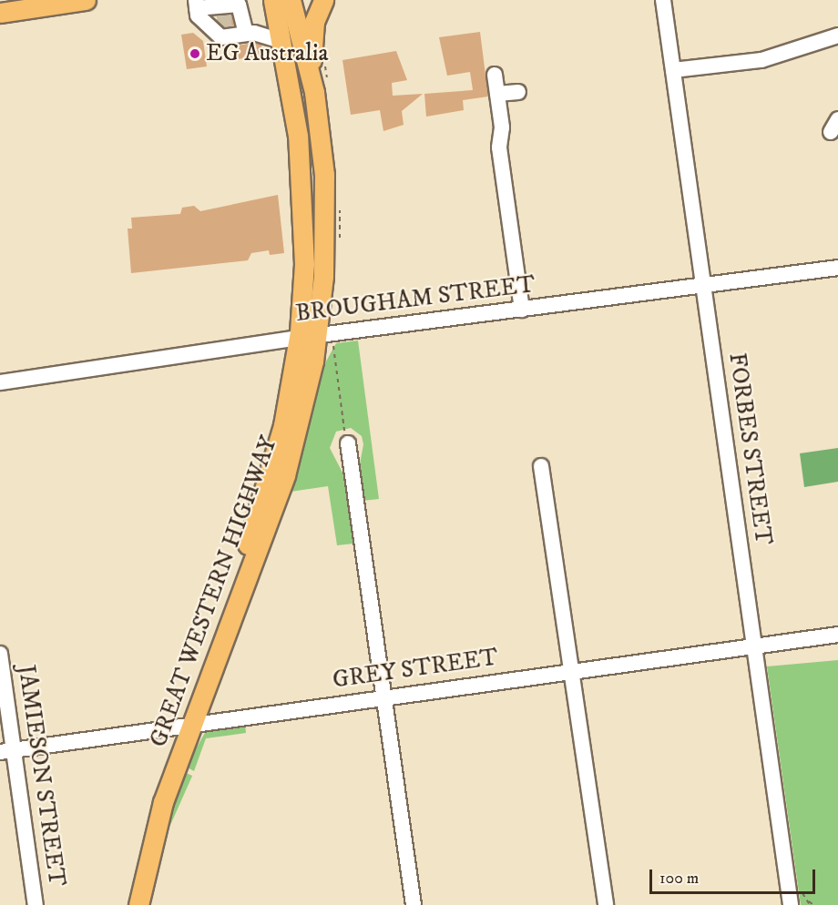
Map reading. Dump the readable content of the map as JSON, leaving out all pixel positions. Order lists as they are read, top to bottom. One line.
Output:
{"streets":{"main road":["GREAT WESTERN HIGHWAY"],"street":["BROUGHAM STREET","FORBES STREET","GREY STREET","JAMIESON STREET"]},"crossings":[["BROUGHAM STREET","FORBES STREET"],["BROUGHAM STREET","GREAT WESTERN HIGHWAY"],["FORBES STREET","GREY STREET"],["GREAT WESTERN HIGHWAY","GREY STREET"],["GREY STREET","JAMIESON STREET"]],"places":["EG Australia"],"scale_bar":"100 m"}
